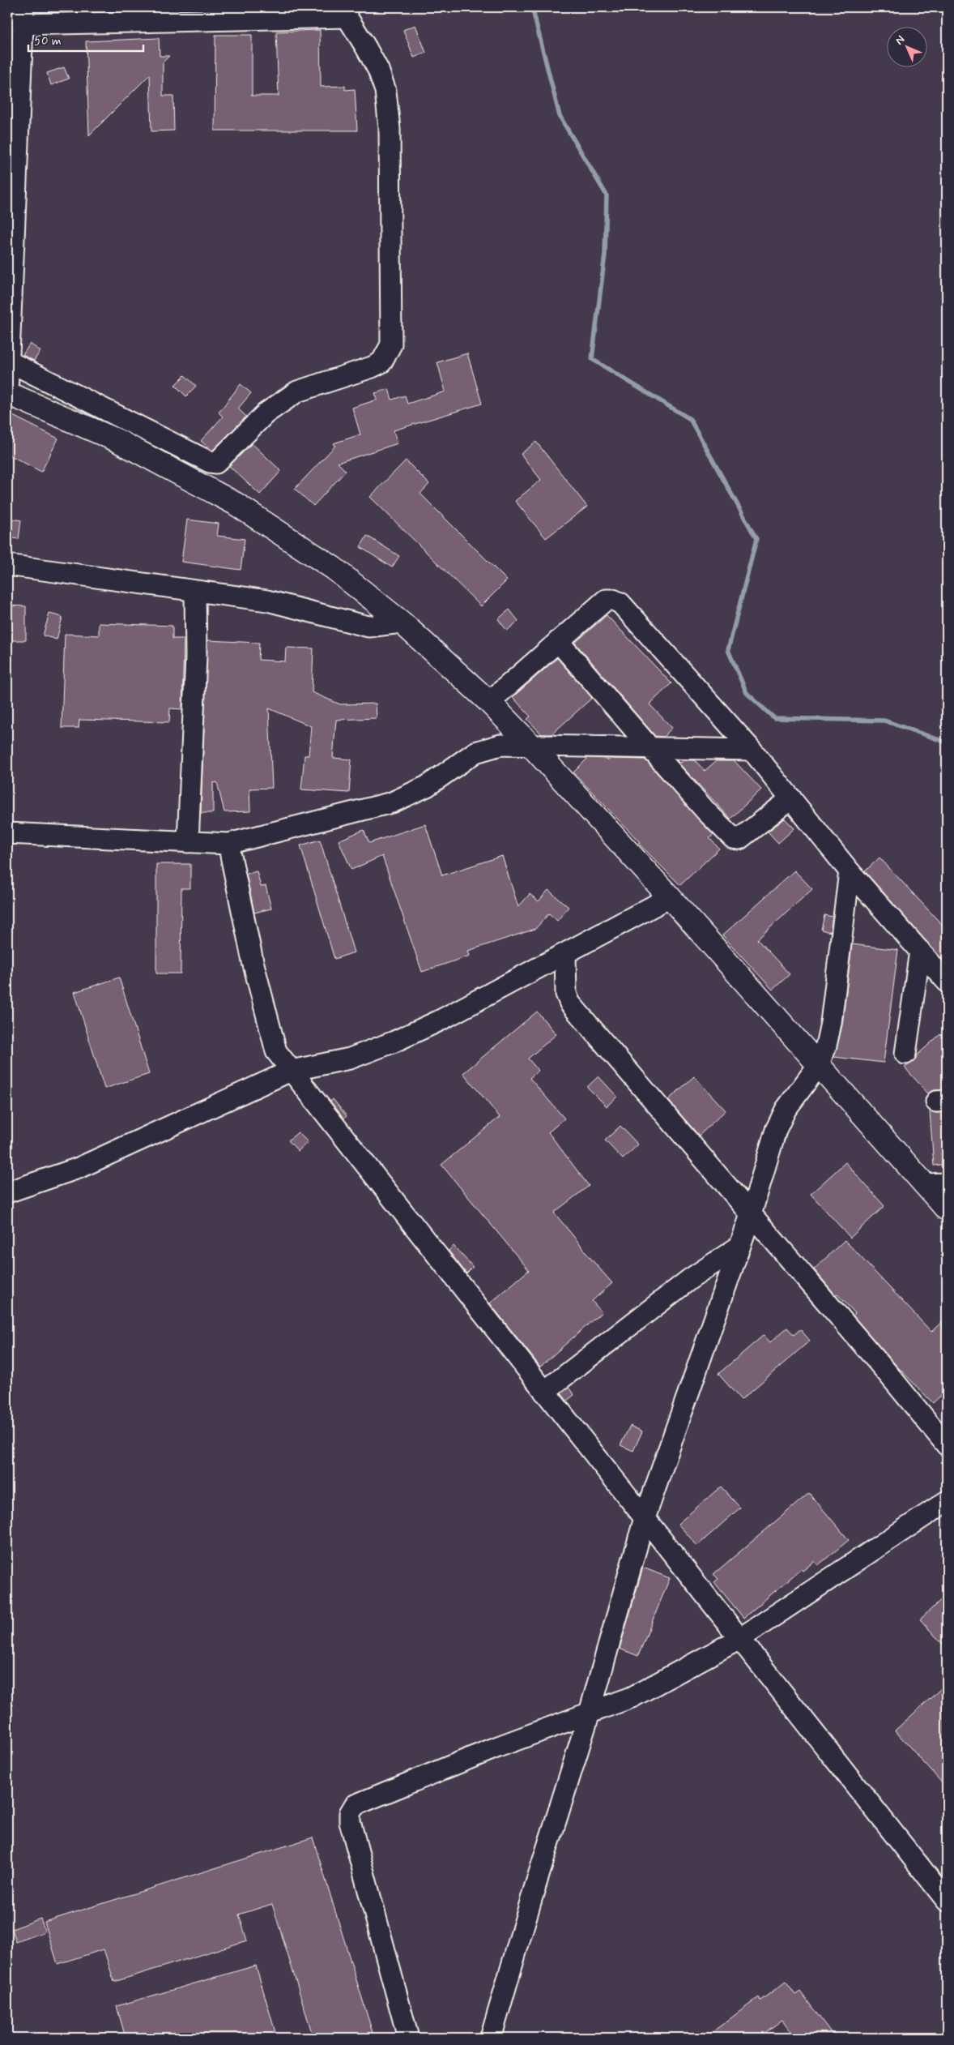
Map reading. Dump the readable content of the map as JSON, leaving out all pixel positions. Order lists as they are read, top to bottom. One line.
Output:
{"scale_bar":"50 m","north":"top left"}
